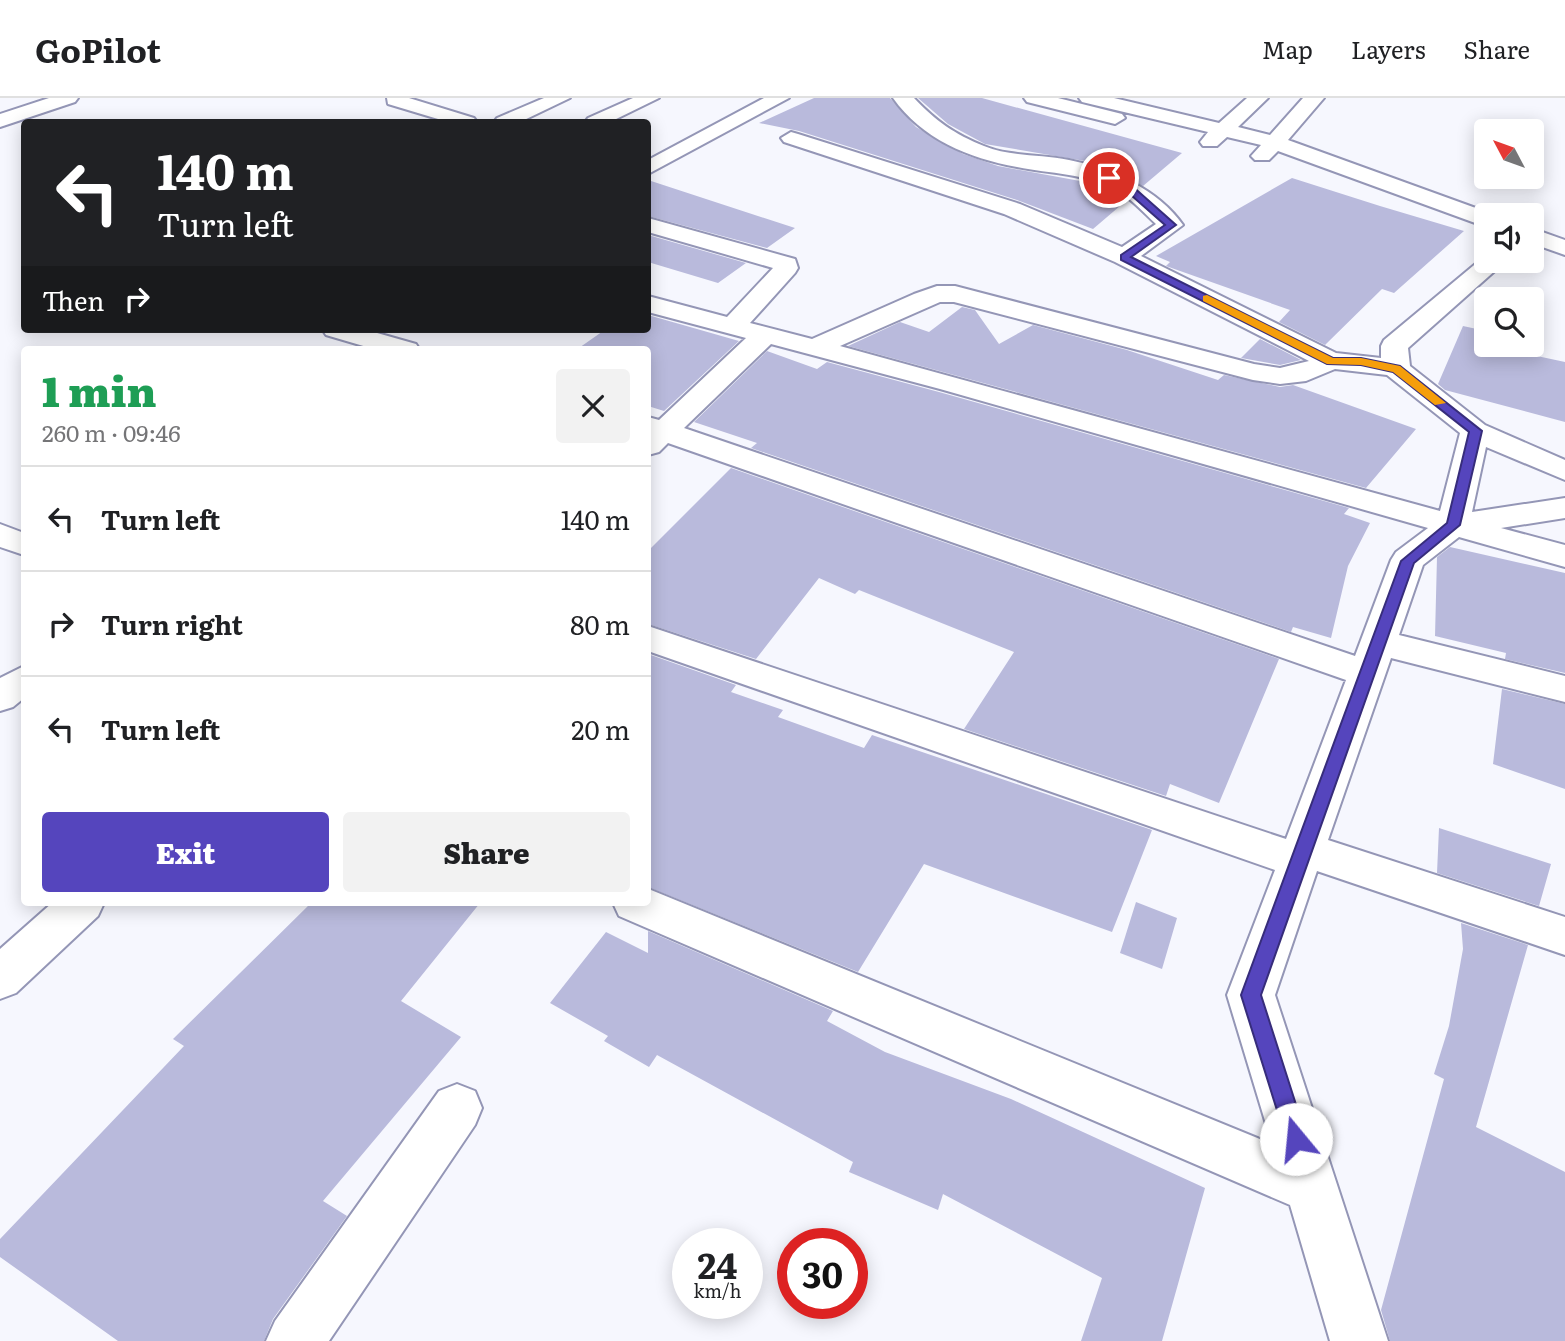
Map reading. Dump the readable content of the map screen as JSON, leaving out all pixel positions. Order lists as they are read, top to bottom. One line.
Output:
{"north":"top left","page":{"header":"GoPilot","nav":["Map","Layers","Share"],"turn":["140 m","Turn left"],"then":"Then","heading":["1 min","260 m · 09:46"],"list":[{"name":"Turn left","value":"140 m"},{"name":"Turn right","value":"80 m"},{"name":"Turn left","value":"20 m"}],"buttons":["Exit","Share"],"speed":"24 km/h","limit":"30"}}
